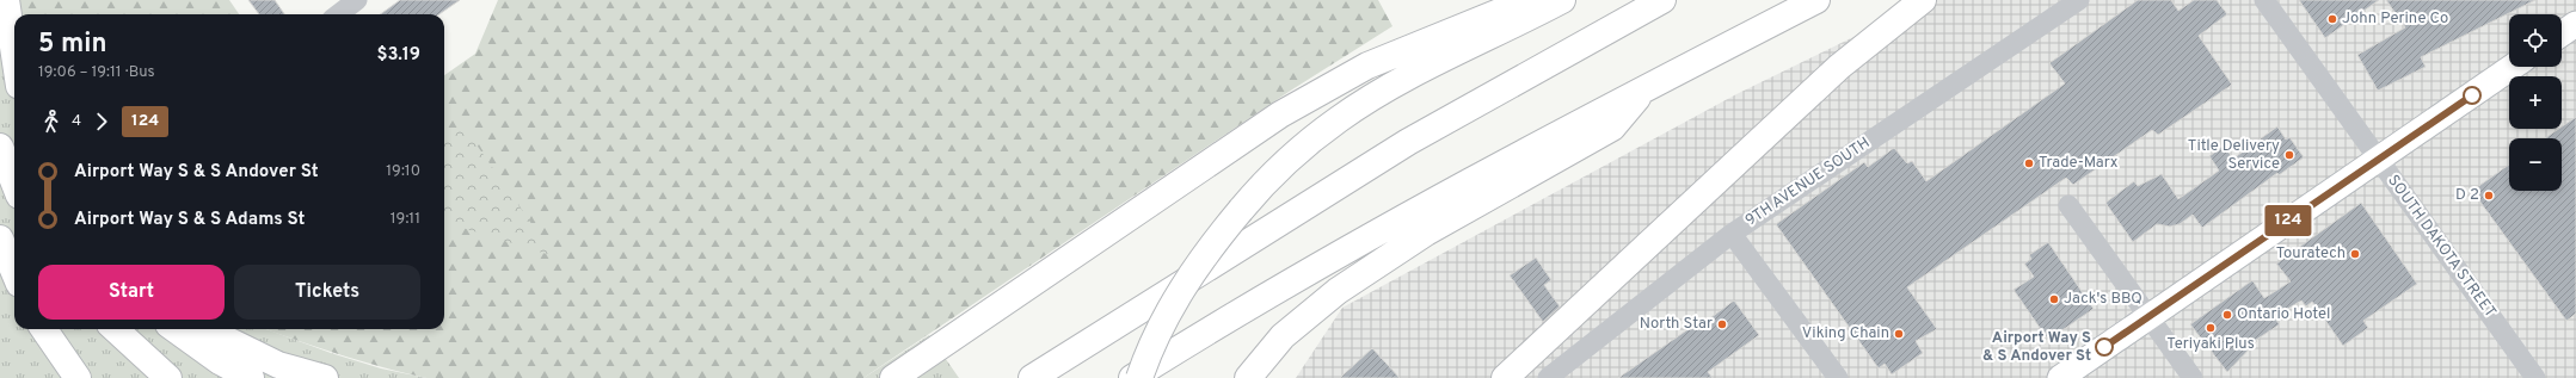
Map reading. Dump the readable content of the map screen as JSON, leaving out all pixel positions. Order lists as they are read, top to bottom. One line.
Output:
{"streets":{"street":["9TH AVENUE SOUTH","SOUTH DAKOTA STREET"]},"places":["John Perine Co","Title Delivery Service","Trade-Marx","D 2","Touratech","Jack's BBQ","Ontario Hotel","North Star","Teriyaki Plus","Viking Chain","Airport Way S & S Andover St"],"lines":["bus line 124"],"page":{"on_map":"124","map_buttons":["+","−"],"heading":["5 min","19:06 – 19:11 · Bus","$3.19"],"legs":["4","124"],"list":[{"name":"Airport Way S & S Andover St","value":"19:10"},{"name":"Airport Way S & S Adams St","value":"19:11"}],"buttons":["Start","Tickets"]}}
